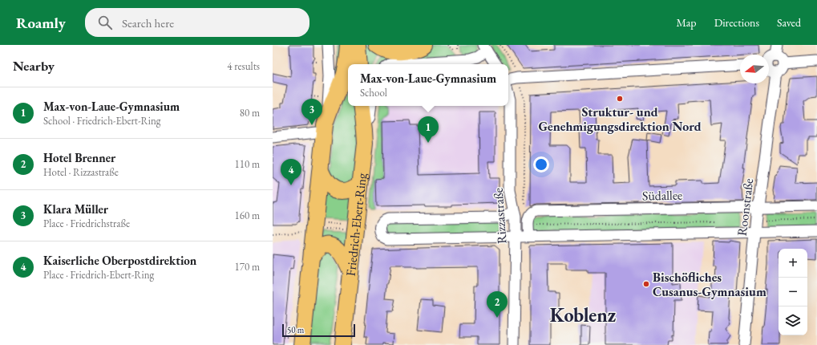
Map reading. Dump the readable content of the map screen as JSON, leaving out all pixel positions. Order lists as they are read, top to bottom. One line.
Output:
{"streets":{"main road":["Friedrich-Ebert-Ring"],"street":["Südallee","Roonstraße","Rizzastraße"]},"crossings":[["Südallee","Roonstraße"]],"districts":["Koblenz"],"places":["Struktur- und Genehmigungsdirektion Nord","Bischöfliches Cusanus-Gymnasium"],"scale_bar":"50 m","north":"left","page":{"header":"Roamly","search":"Search here","nav":["Map","Directions","Saved"],"heading":["Nearby","4 results"],"popup":["Max-von-Laue-Gymnasium","School"],"list":[{"mark":"1","name":"Max-von-Laue-Gymnasium","note":"School · Friedrich-Ebert-Ring","value":"80 m"},{"mark":"2","name":"Hotel Brenner","note":"Hotel · Rizzastraße","value":"110 m"},{"mark":"3","name":"Klara Müller","note":"Place · Friedrichstraße","value":"160 m"},{"mark":"4","name":"Kaiserliche Oberpostdirektion","note":"Place · Friedrich-Ebert-Ring","value":"170 m"}],"pins":["3","1","4","2"],"map_buttons":["+","−"],"scale":"50 m"}}
